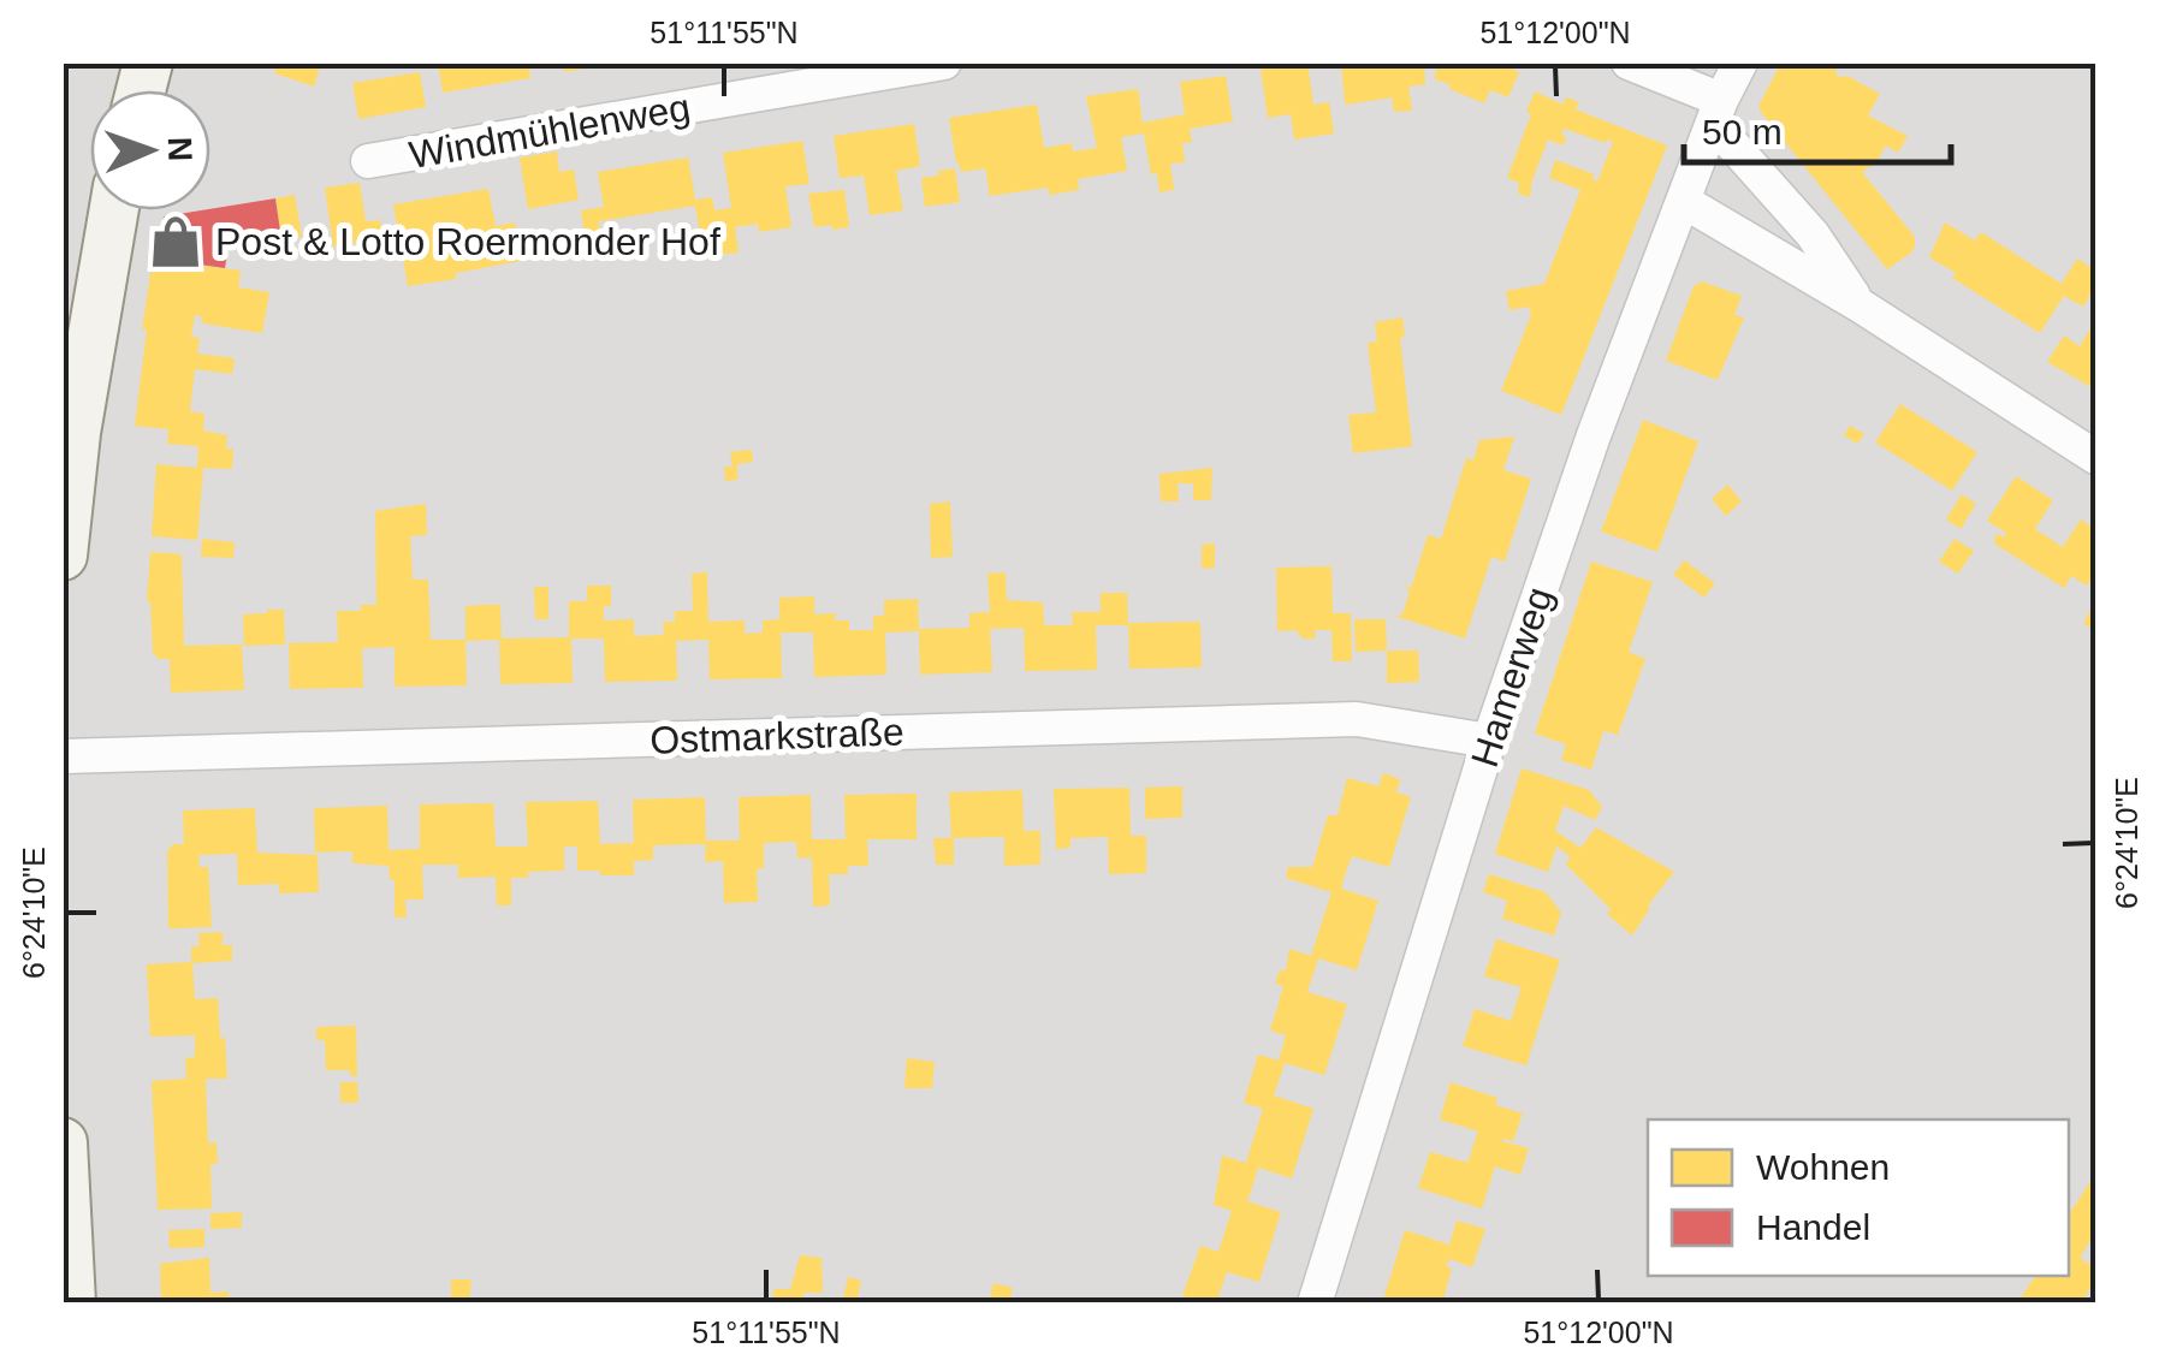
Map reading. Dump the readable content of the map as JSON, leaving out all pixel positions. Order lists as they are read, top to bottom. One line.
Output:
{"streets":{"street":["Windmühlenweg","Hamerweg","Ostmarkstraße"]},"crossings":[["Hamerweg","Ostmarkstraße"]],"places":{"shop":["Post & Lotto Roermonder Hof"]},"legend":["Wohnen","Handel"],"scale_bar":"50 m","north":"right","coordinates":["51°11'55\"N","51°12'00\"N","6°24'10\"E"]}
